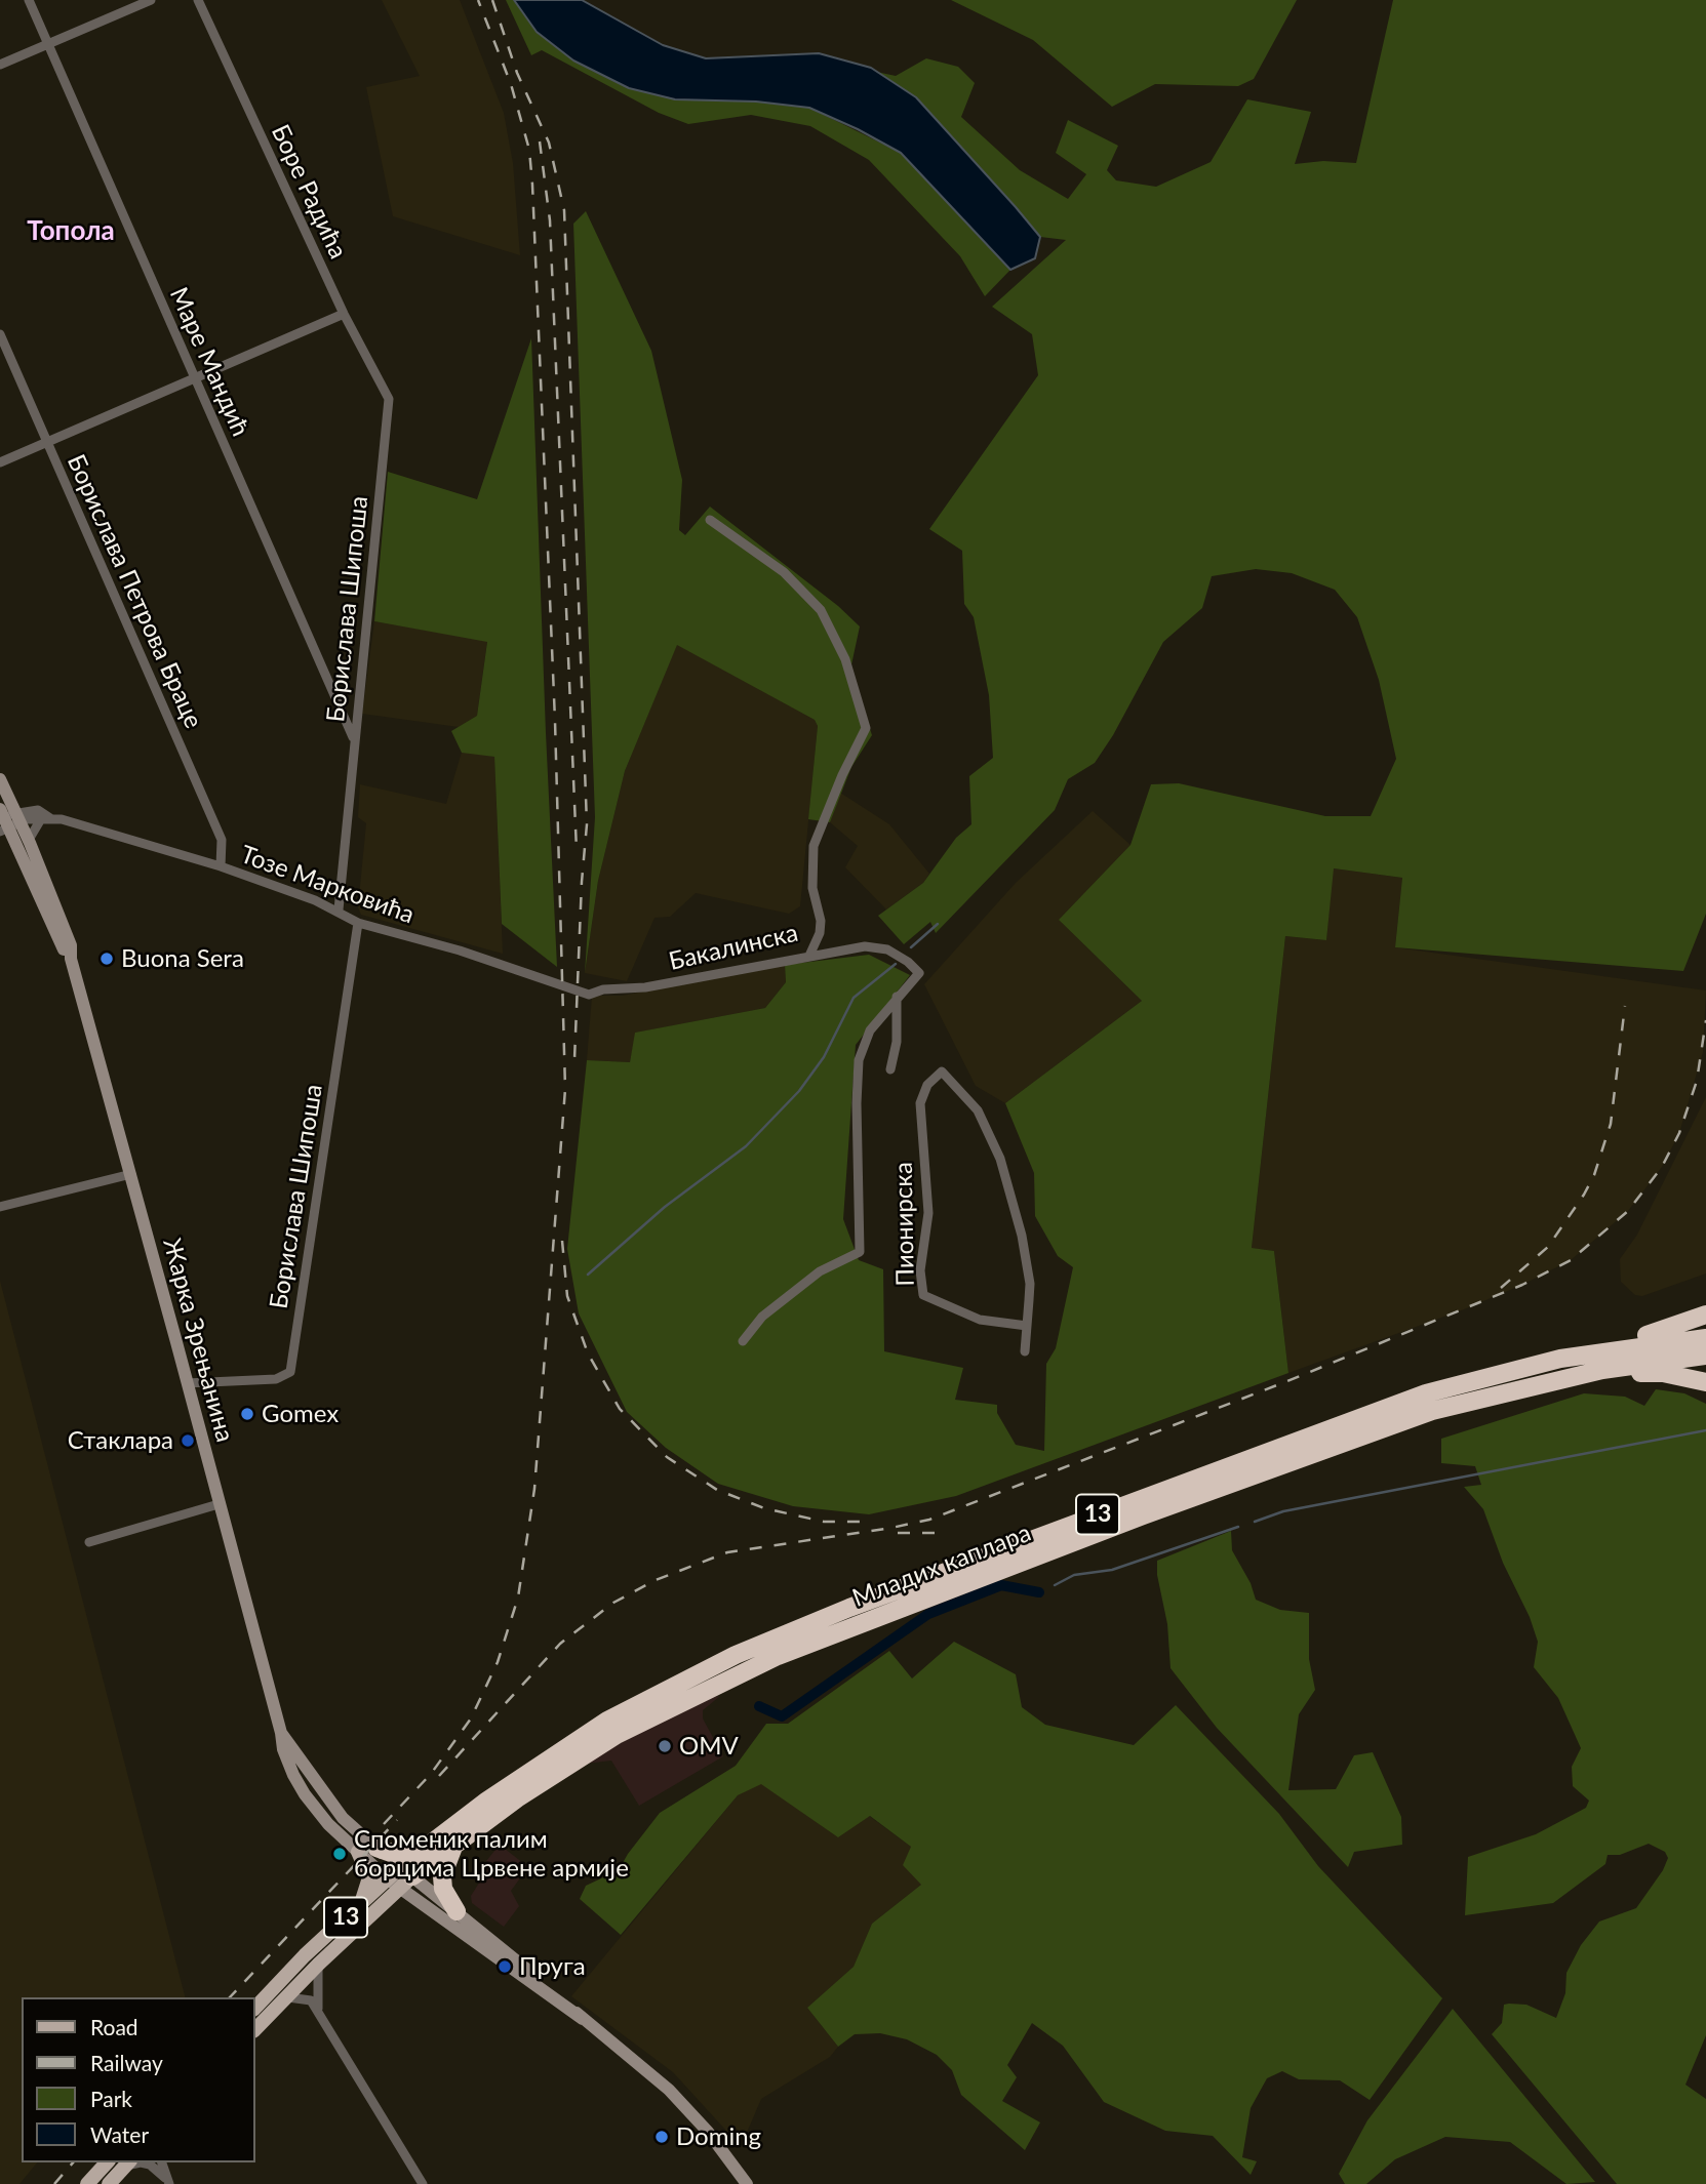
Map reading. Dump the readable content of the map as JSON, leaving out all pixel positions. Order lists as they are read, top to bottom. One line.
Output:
{"streets":{"highway":["13","Младих каплара"],"street":["Боре Радића","Маре Мандић","Борислава Петрова Браце","Борислава Шипоша","Тозе Марковића","Бакалинска","Пионирска","Жарка Зрењанина"]},"crossings":[["Боре Радића","Борислава Шипоша"],["Маре Мандић","Борислава Шипоша"],["Борислава Петрова Браце","Тозе Марковића"],["Борислава Шипоша","Тозе Марковића"],["Борислава Шипоша","Жарка Зрењанина"],["Тозе Марковића","Бакалинска"],["Тозе Марковића","Жарка Зрењанина"],["Бакалинска","Пионирска"],["Жарка Зрењанина","13"],["Жарка Зрењанина","Младих каплара"],["13","Младих каплара"]],"districts":["Топола"],"places":["Buona Sera","Gomex","Стаклара","OMV","Споменик палим борцима Црвене армије","Пруга","Doming"],"legend":["Road","Railway","Park","Water"]}
